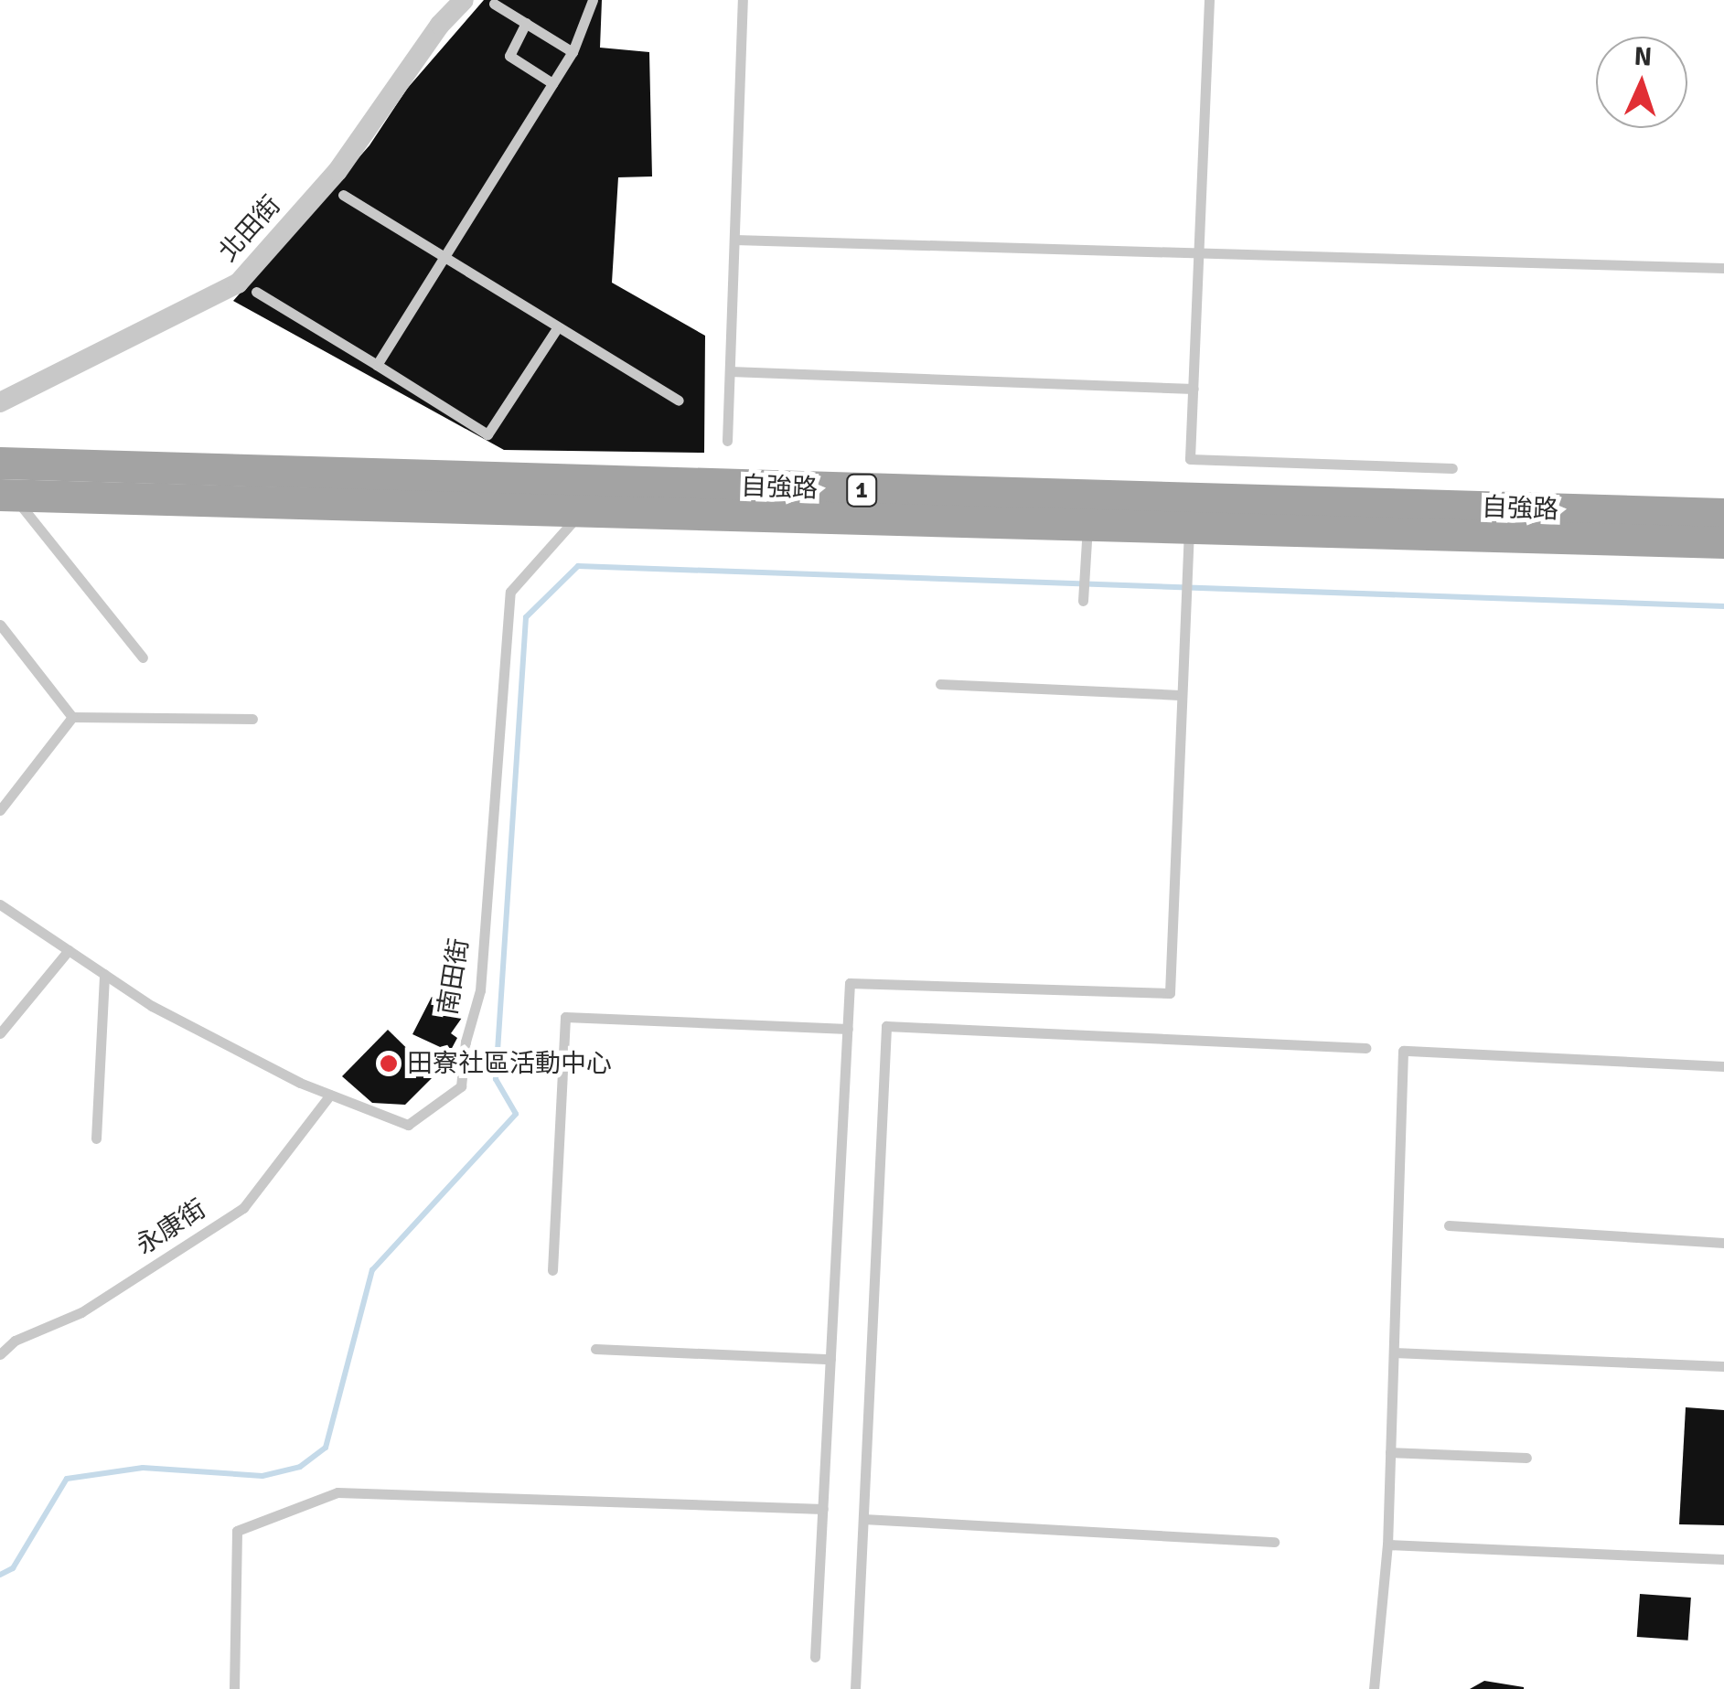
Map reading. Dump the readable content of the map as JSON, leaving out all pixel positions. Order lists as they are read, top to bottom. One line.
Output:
{"streets":{"main road":["自強路","1"],"street":["北田街"],"lane":["南田街","永康街"]},"crossings":[["自強路","南田街"],["南田街","永康街"]],"places":["田寮社區活動中心"],"north":"top"}
